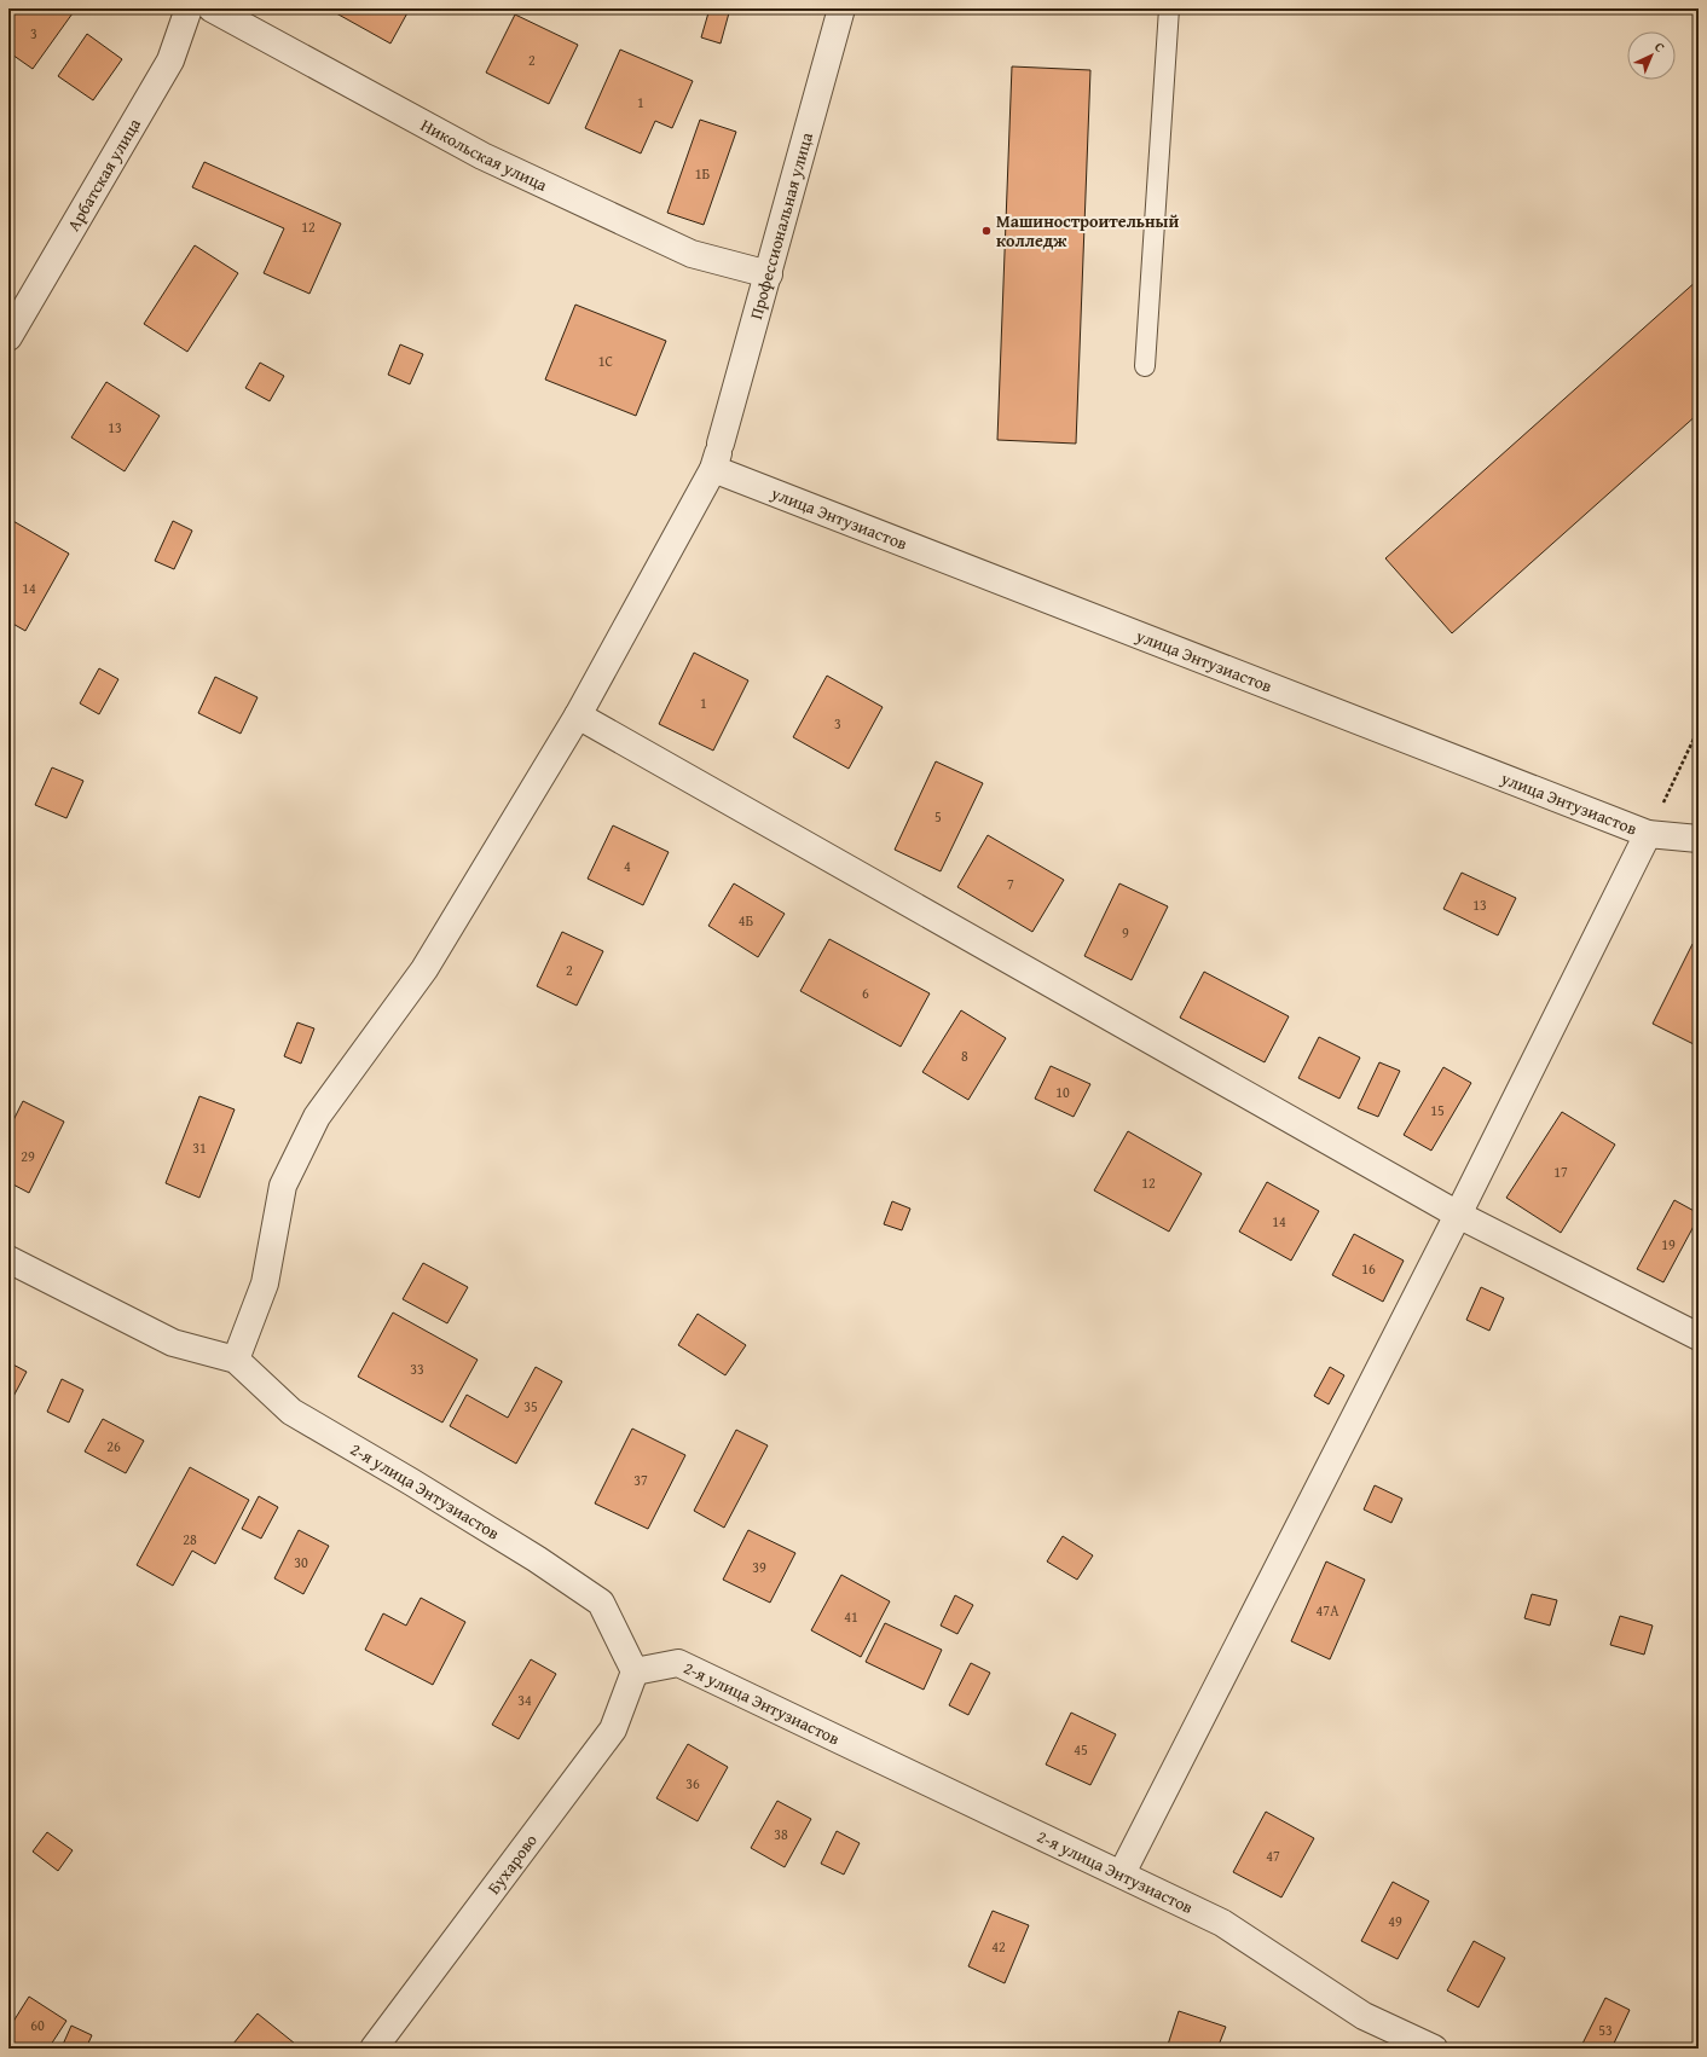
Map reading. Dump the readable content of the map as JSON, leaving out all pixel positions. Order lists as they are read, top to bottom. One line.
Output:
{"streets":{"street":["Никольская улица","Арбатская улица","Профессиональная улица","улица Энтузиастов","2-я улица Энтузиастов","Бухарово"]},"crossings":[["Никольская улица","Профессиональная улица"],["Профессиональная улица","улица Энтузиастов"],["Профессиональная улица","2-я улица Энтузиастов"],["2-я улица Энтузиастов","Бухарово"]],"places":["Машиностроительный колледж"],"house_numbers":["3","2","1","1Б","12","1С","13","14","1","3","5","4","7","13","4Б","9","2","6","8","10","15","31","29","17","12","14","19","16","33","35","26","37","28","30","39","47А","41","34","45","36","38","47","49","42","60","53"],"north":"top right"}
